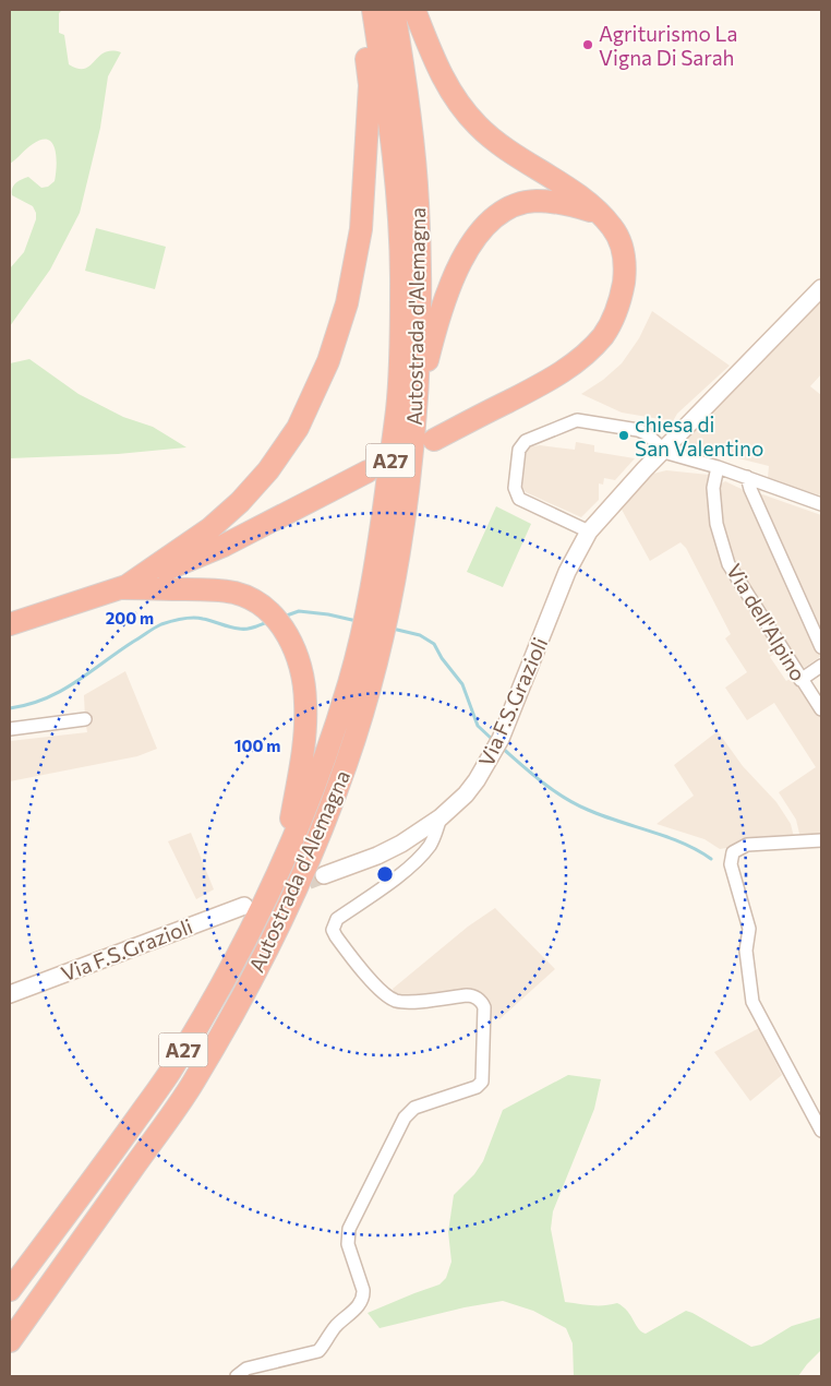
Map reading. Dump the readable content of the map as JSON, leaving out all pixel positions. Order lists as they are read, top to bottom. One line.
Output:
{"streets":{"highway":["Autostrada d'Alemagna","A27"],"main road":["Via F.S.Grazioli"],"street":["Via dell'Alpino"]},"crossings":[["Autostrada d'Alemagna","A27"]],"places":["Agriturismo La Vigna Di Sarah","chiesa di San Valentino"],"rings":["200 m","100 m"]}
